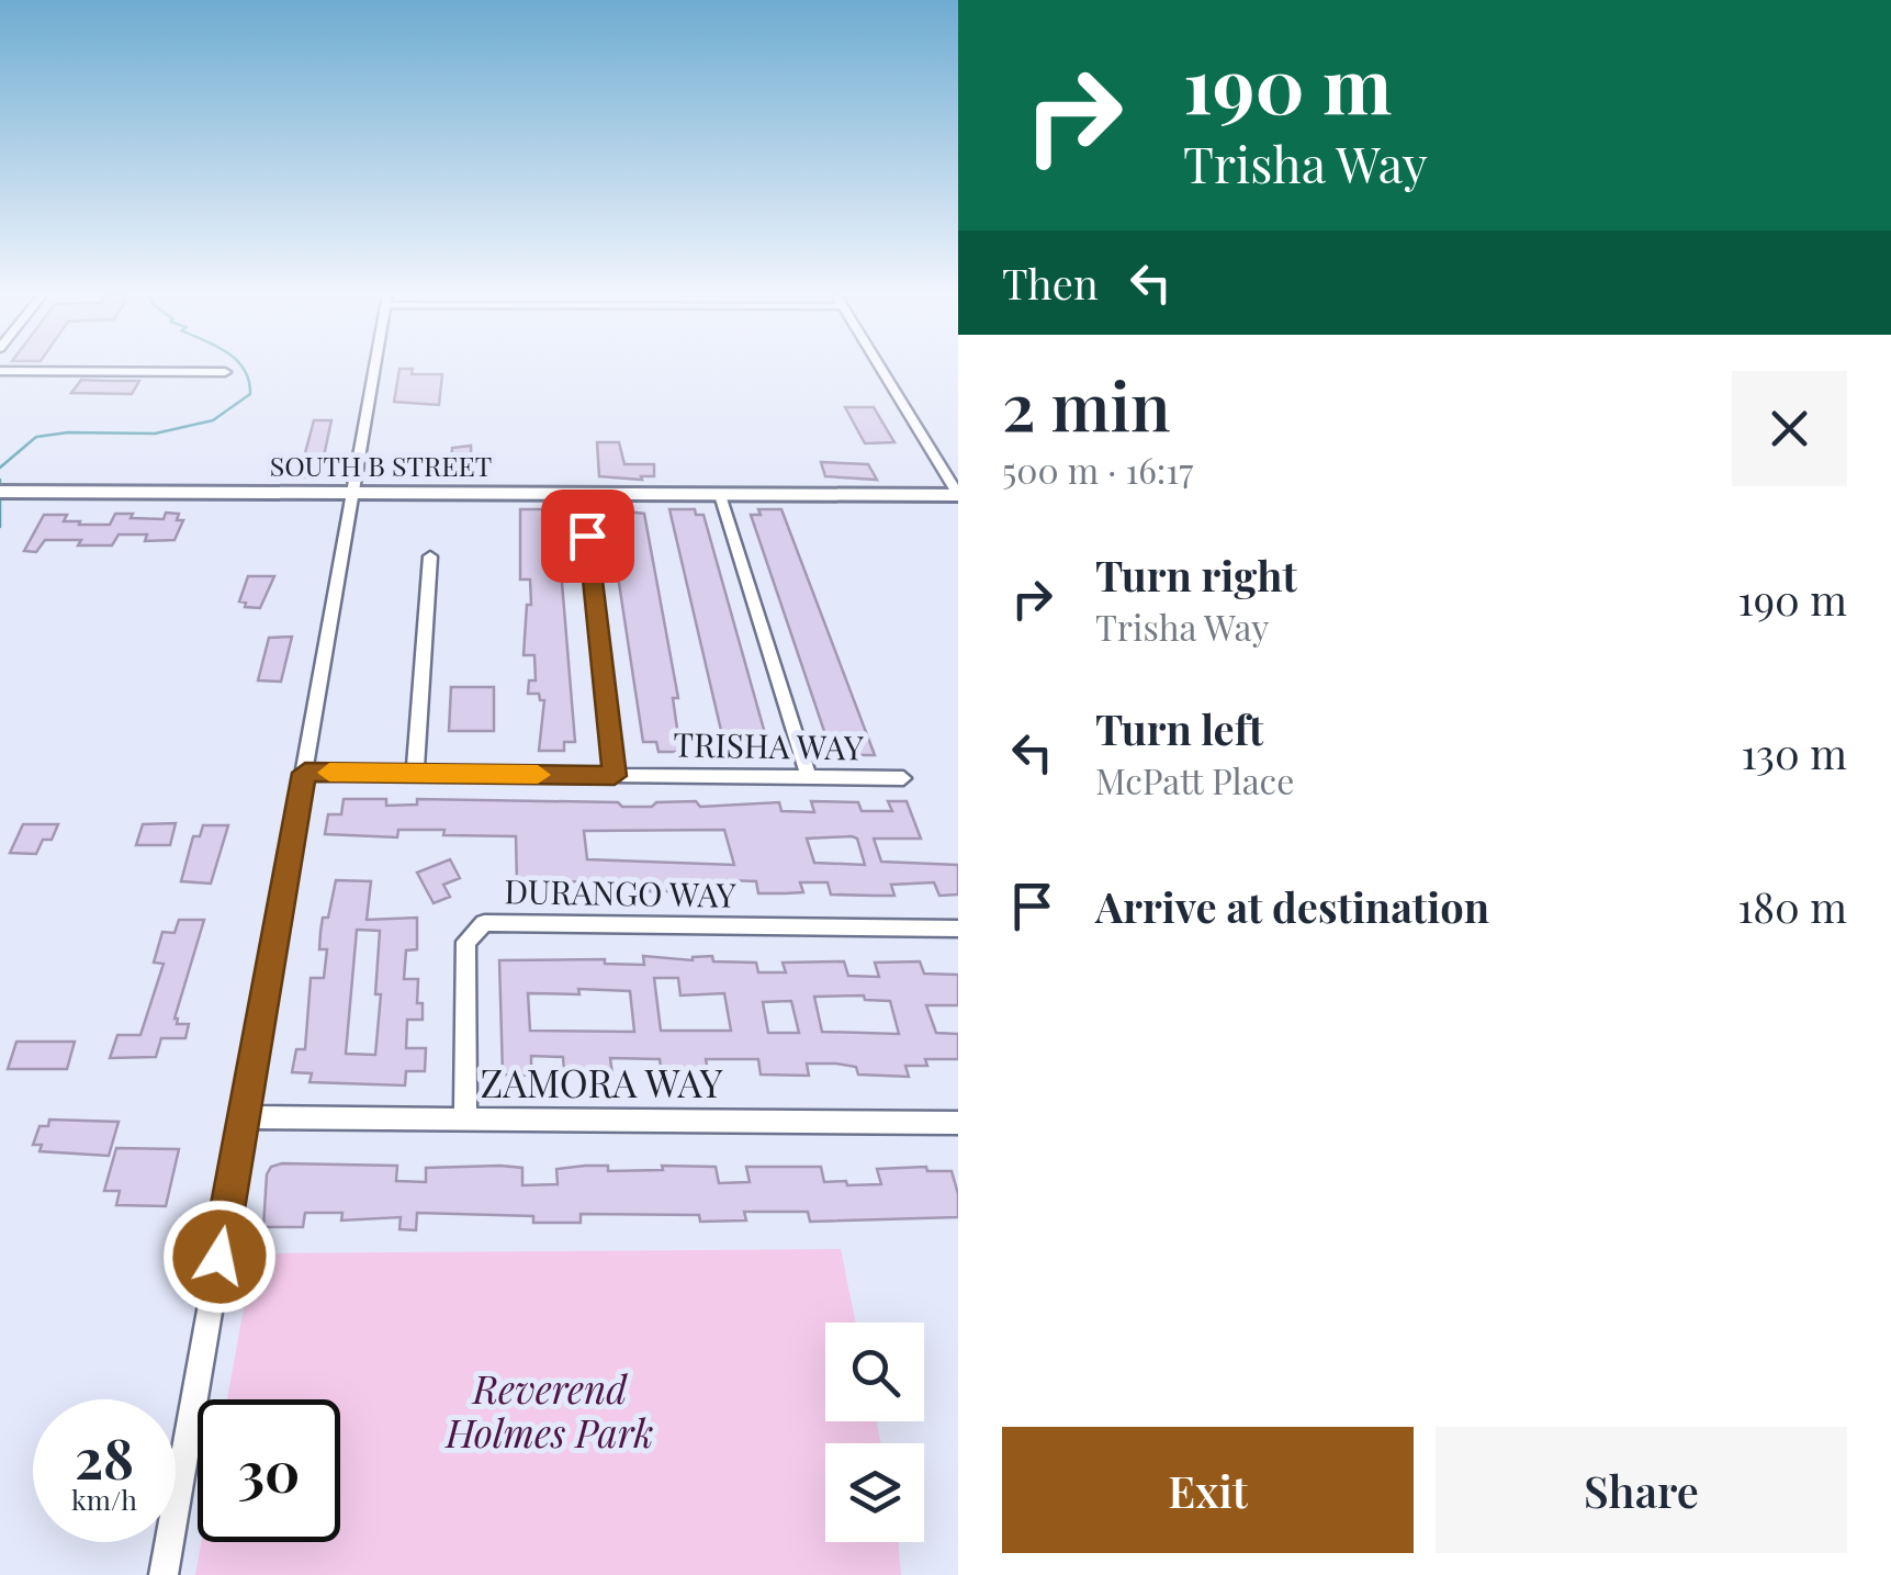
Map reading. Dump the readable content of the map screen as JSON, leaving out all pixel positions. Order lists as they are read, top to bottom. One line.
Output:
{"streets":{"street":["SOUTH B STREET","TRISHA WAY","DURANGO WAY","ZAMORA WAY"]},"crossings":[["DURANGO WAY","ZAMORA WAY"]],"parks":["Reverend Holmes Park"],"page":{"turn":["190 m","Trisha Way"],"then":"Then","heading":["2 min","500 m · 16:17"],"list":[{"name":"Turn right","note":"Trisha Way","value":"190 m"},{"name":"Turn left","note":"McPatt Place","value":"130 m"},{"name":"Arrive at destination","value":"180 m"}],"speed":"28 km/h","limit":"30","buttons":["Exit","Share"]}}
